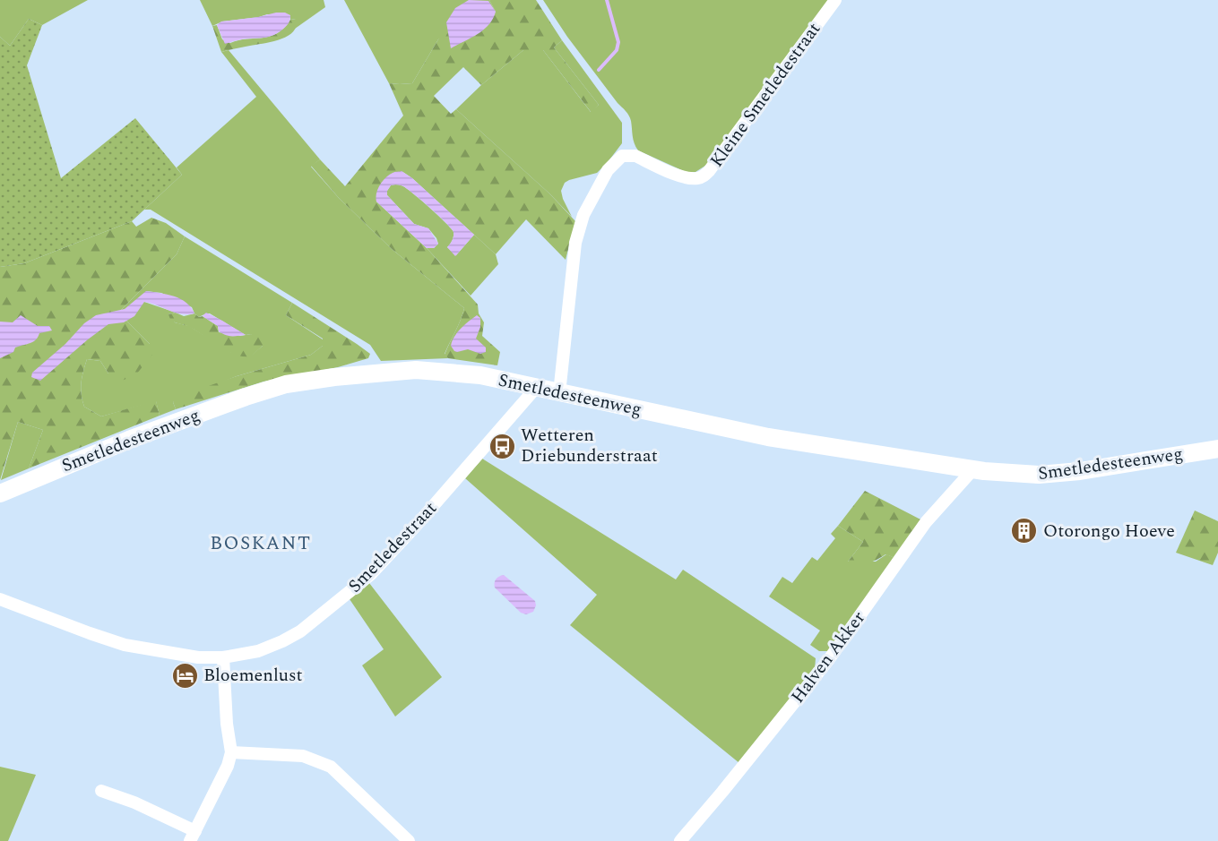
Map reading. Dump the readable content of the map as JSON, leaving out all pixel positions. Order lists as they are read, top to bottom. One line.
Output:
{"streets":{"street":["Kleine Smetledestraat","Smetledesteenweg","Smetledestraat","Halven Akker"]},"crossings":[["Kleine Smetledestraat","Smetledesteenweg"],["Smetledesteenweg","Smetledestraat"],["Smetledesteenweg","Halven Akker"]],"districts":["BOSKANT"],"places":{"bus stop":["Wetteren Driebunderstraat"],"building":["Otorongo Hoeve"],"hotel":["Bloemenlust"]}}
